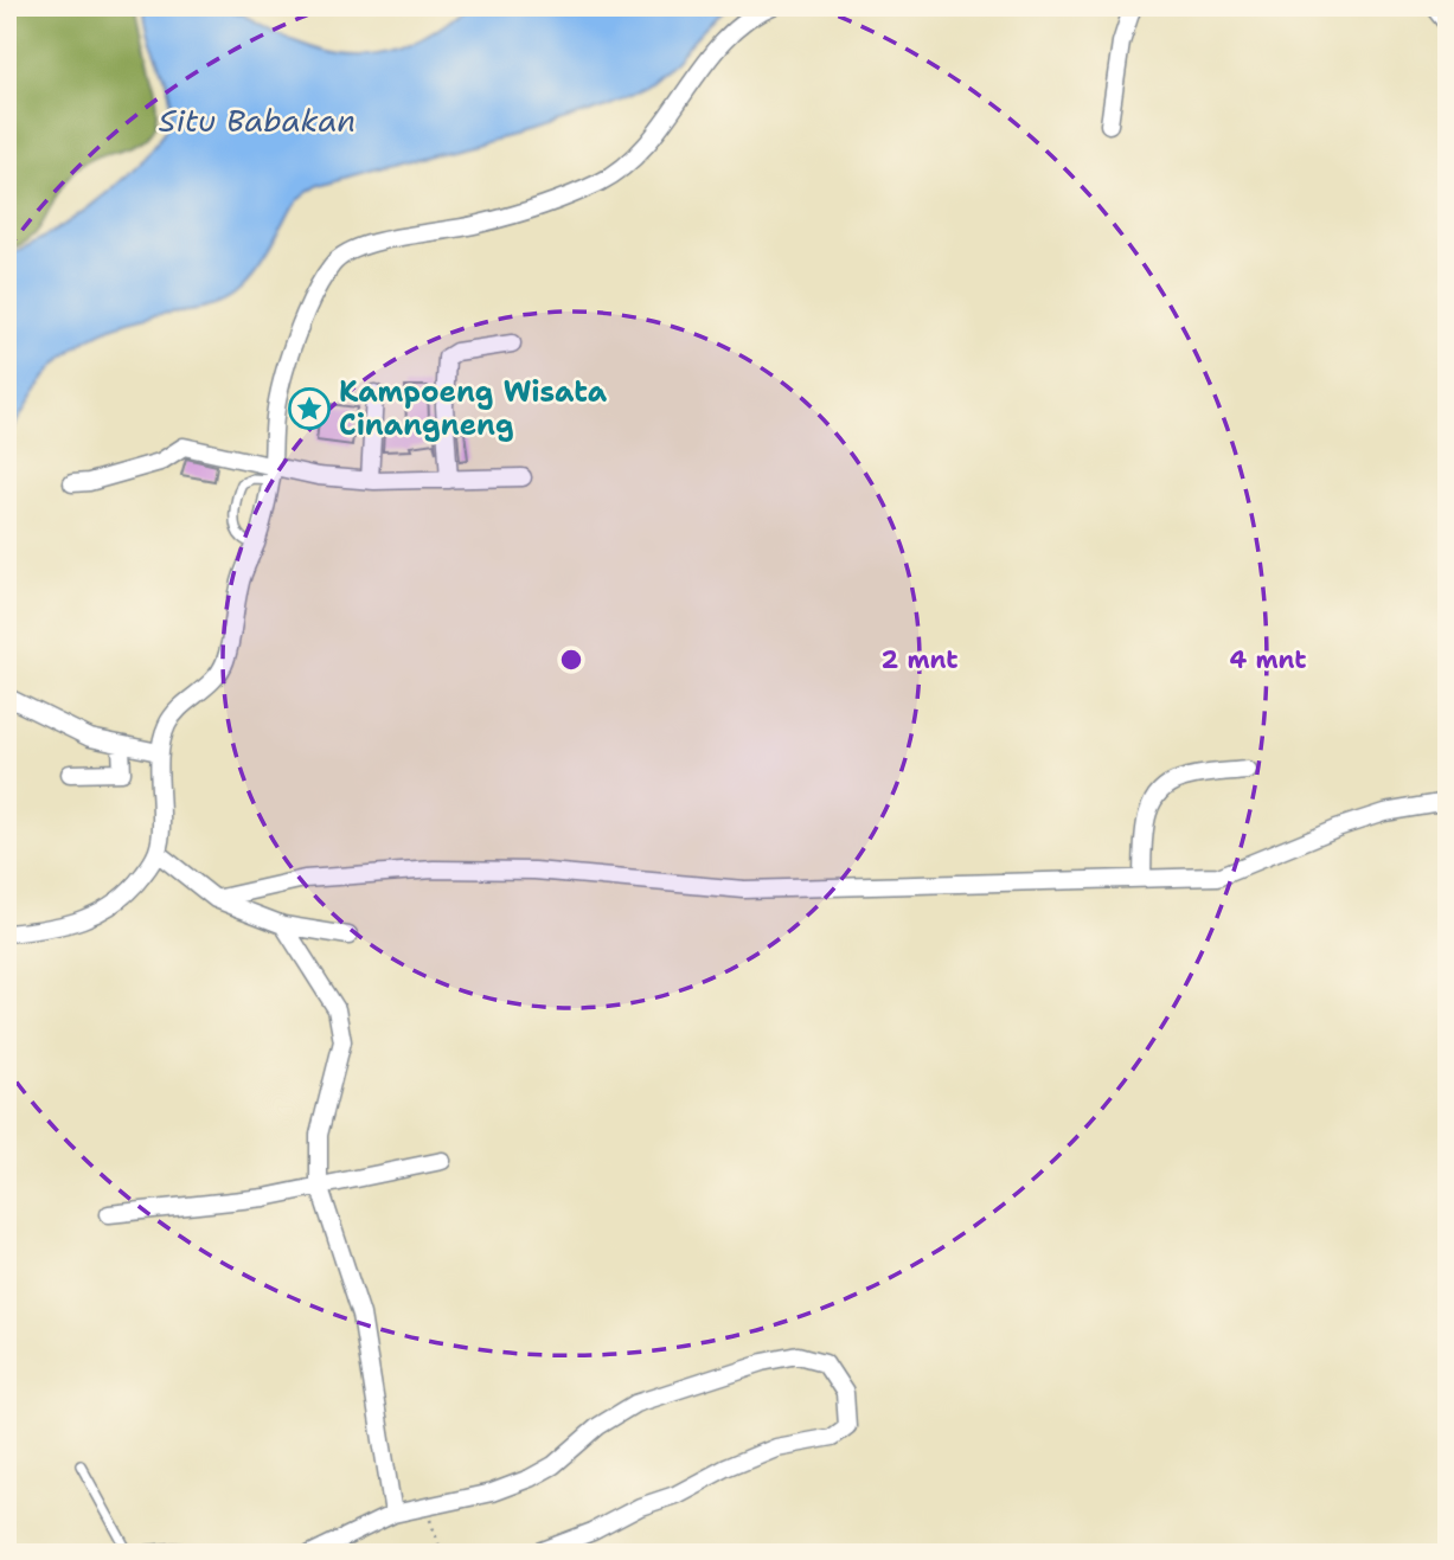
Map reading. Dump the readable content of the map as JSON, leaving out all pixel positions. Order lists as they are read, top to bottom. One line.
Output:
{"water":["Situ Babakan"],"places":{"place":["Kampoeng Wisata Cinangneng"]},"rings":["2 mnt","4 mnt"]}
